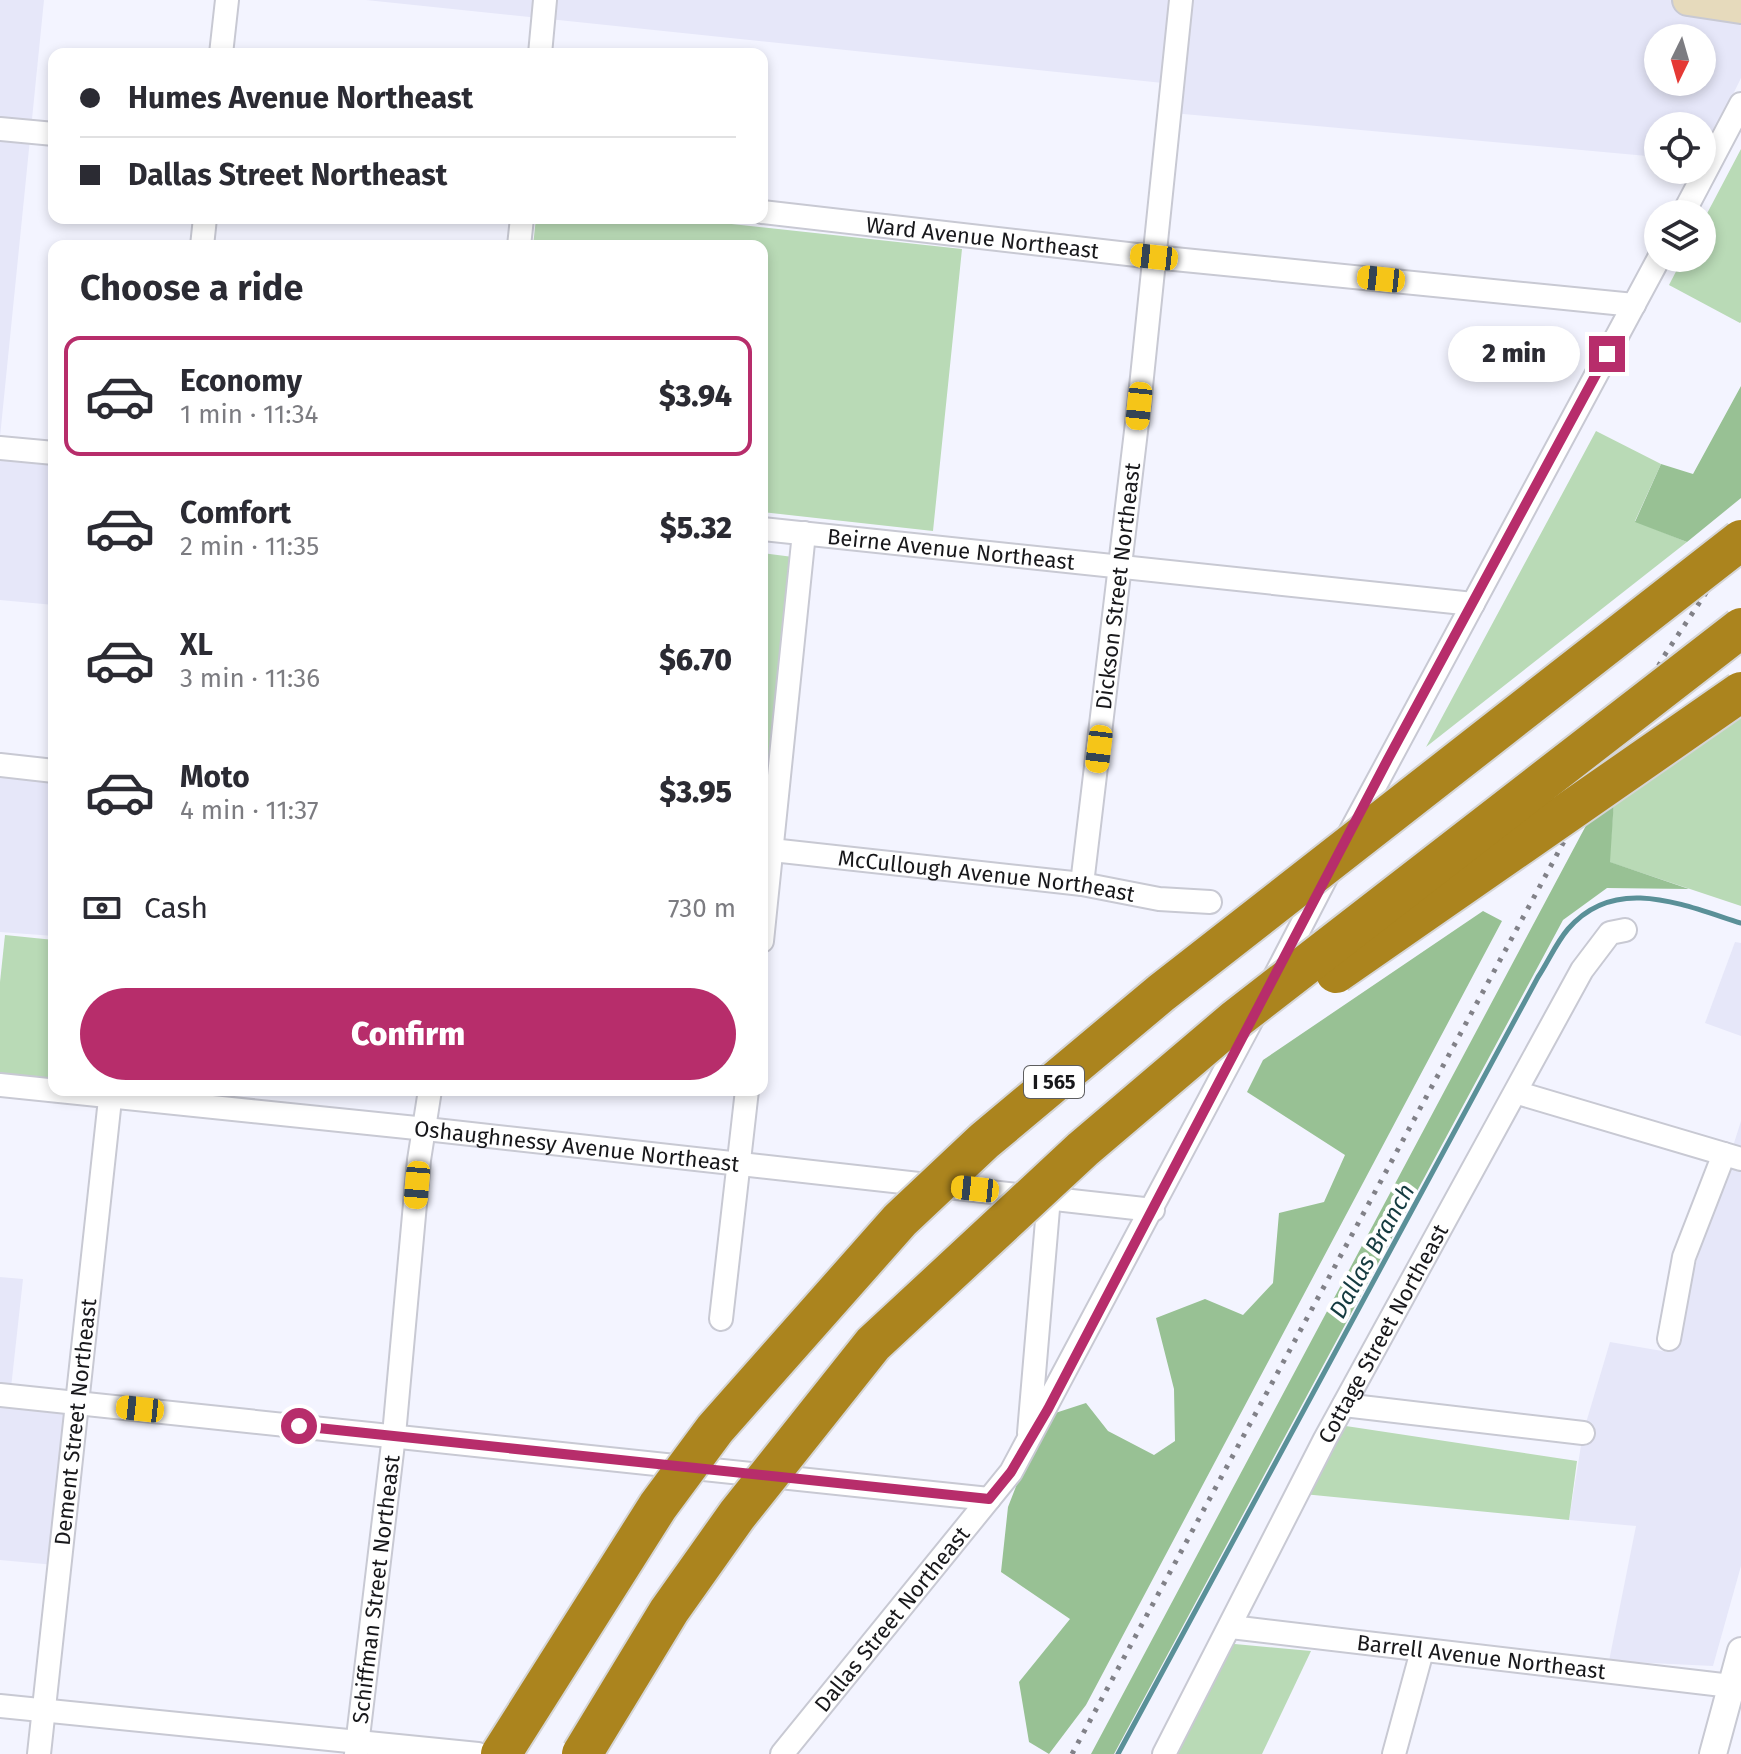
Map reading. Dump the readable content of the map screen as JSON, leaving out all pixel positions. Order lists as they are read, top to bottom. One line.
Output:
{"streets":{"highway":["I 565"],"street":["Ward Avenue Northeast","Beirne Avenue Northeast","Dickson Street Northeast","McCullough Avenue Northeast","Oshaughnessy Avenue Northeast","Cottage Street Northeast","Dement Street Northeast","Schiffman Street Northeast","Dallas Street Northeast","Barrell Avenue Northeast"]},"crossings":[["Ward Avenue Northeast","Dickson Street Northeast"],["Ward Avenue Northeast","Dallas Street Northeast"],["Beirne Avenue Northeast","Dickson Street Northeast"],["Beirne Avenue Northeast","Dallas Street Northeast"],["Dickson Street Northeast","McCullough Avenue Northeast"],["Oshaughnessy Avenue Northeast","Schiffman Street Northeast"],["Oshaughnessy Avenue Northeast","Dallas Street Northeast"],["Cottage Street Northeast","Barrell Avenue Northeast"]],"water":["Dallas Branch"],"north":"bottom","page":{"banner":["Humes Avenue Northeast","Dallas Street Northeast"],"heading":"Choose a ride","bubble":"2 min","list":[{"name":"Economy","note":"1 min · 11:34","value":"$3.94"},{"name":"Comfort","note":"2 min · 11:35","value":"$5.32"},{"name":"XL","note":"3 min · 11:36","value":"$6.70"},{"name":"Moto","note":"4 min · 11:37","value":"$3.95"}],"pay":["Cash","730 m"],"buttons":"Confirm"}}
